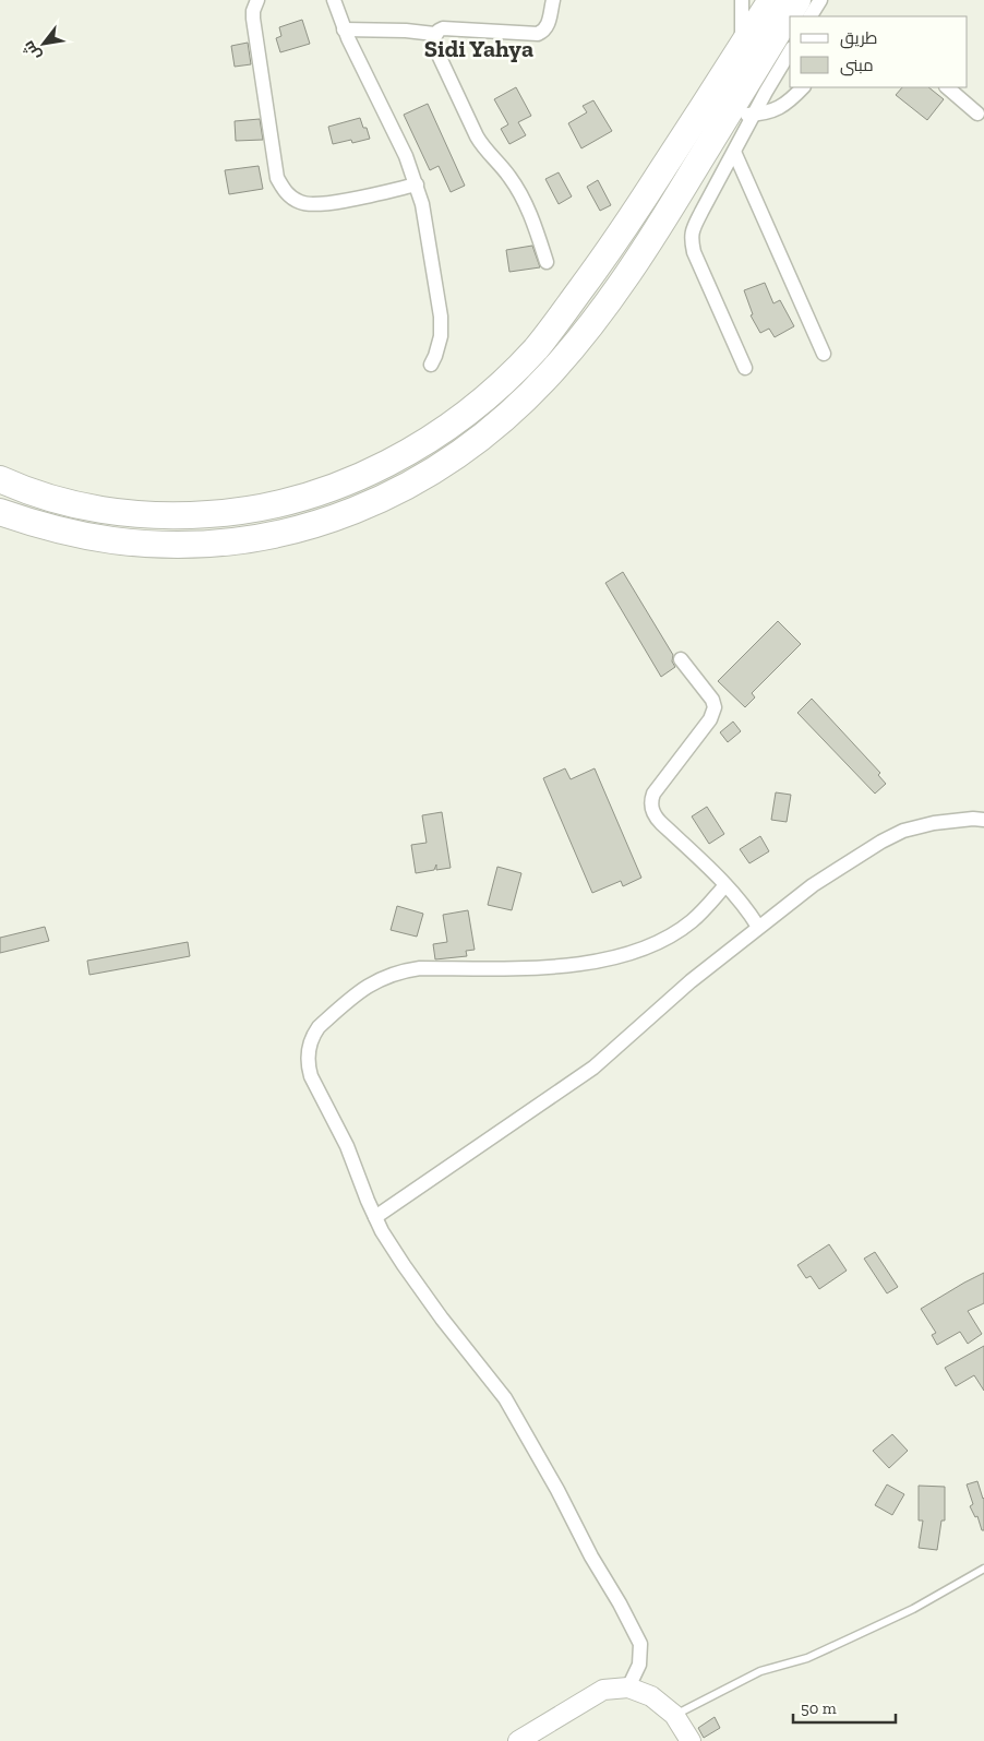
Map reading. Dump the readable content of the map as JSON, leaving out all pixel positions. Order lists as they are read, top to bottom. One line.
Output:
{"districts":["Sidi Yahya"],"legend":["طريق","مبنى"],"scale_bar":"50 m","north":"bottom left"}
